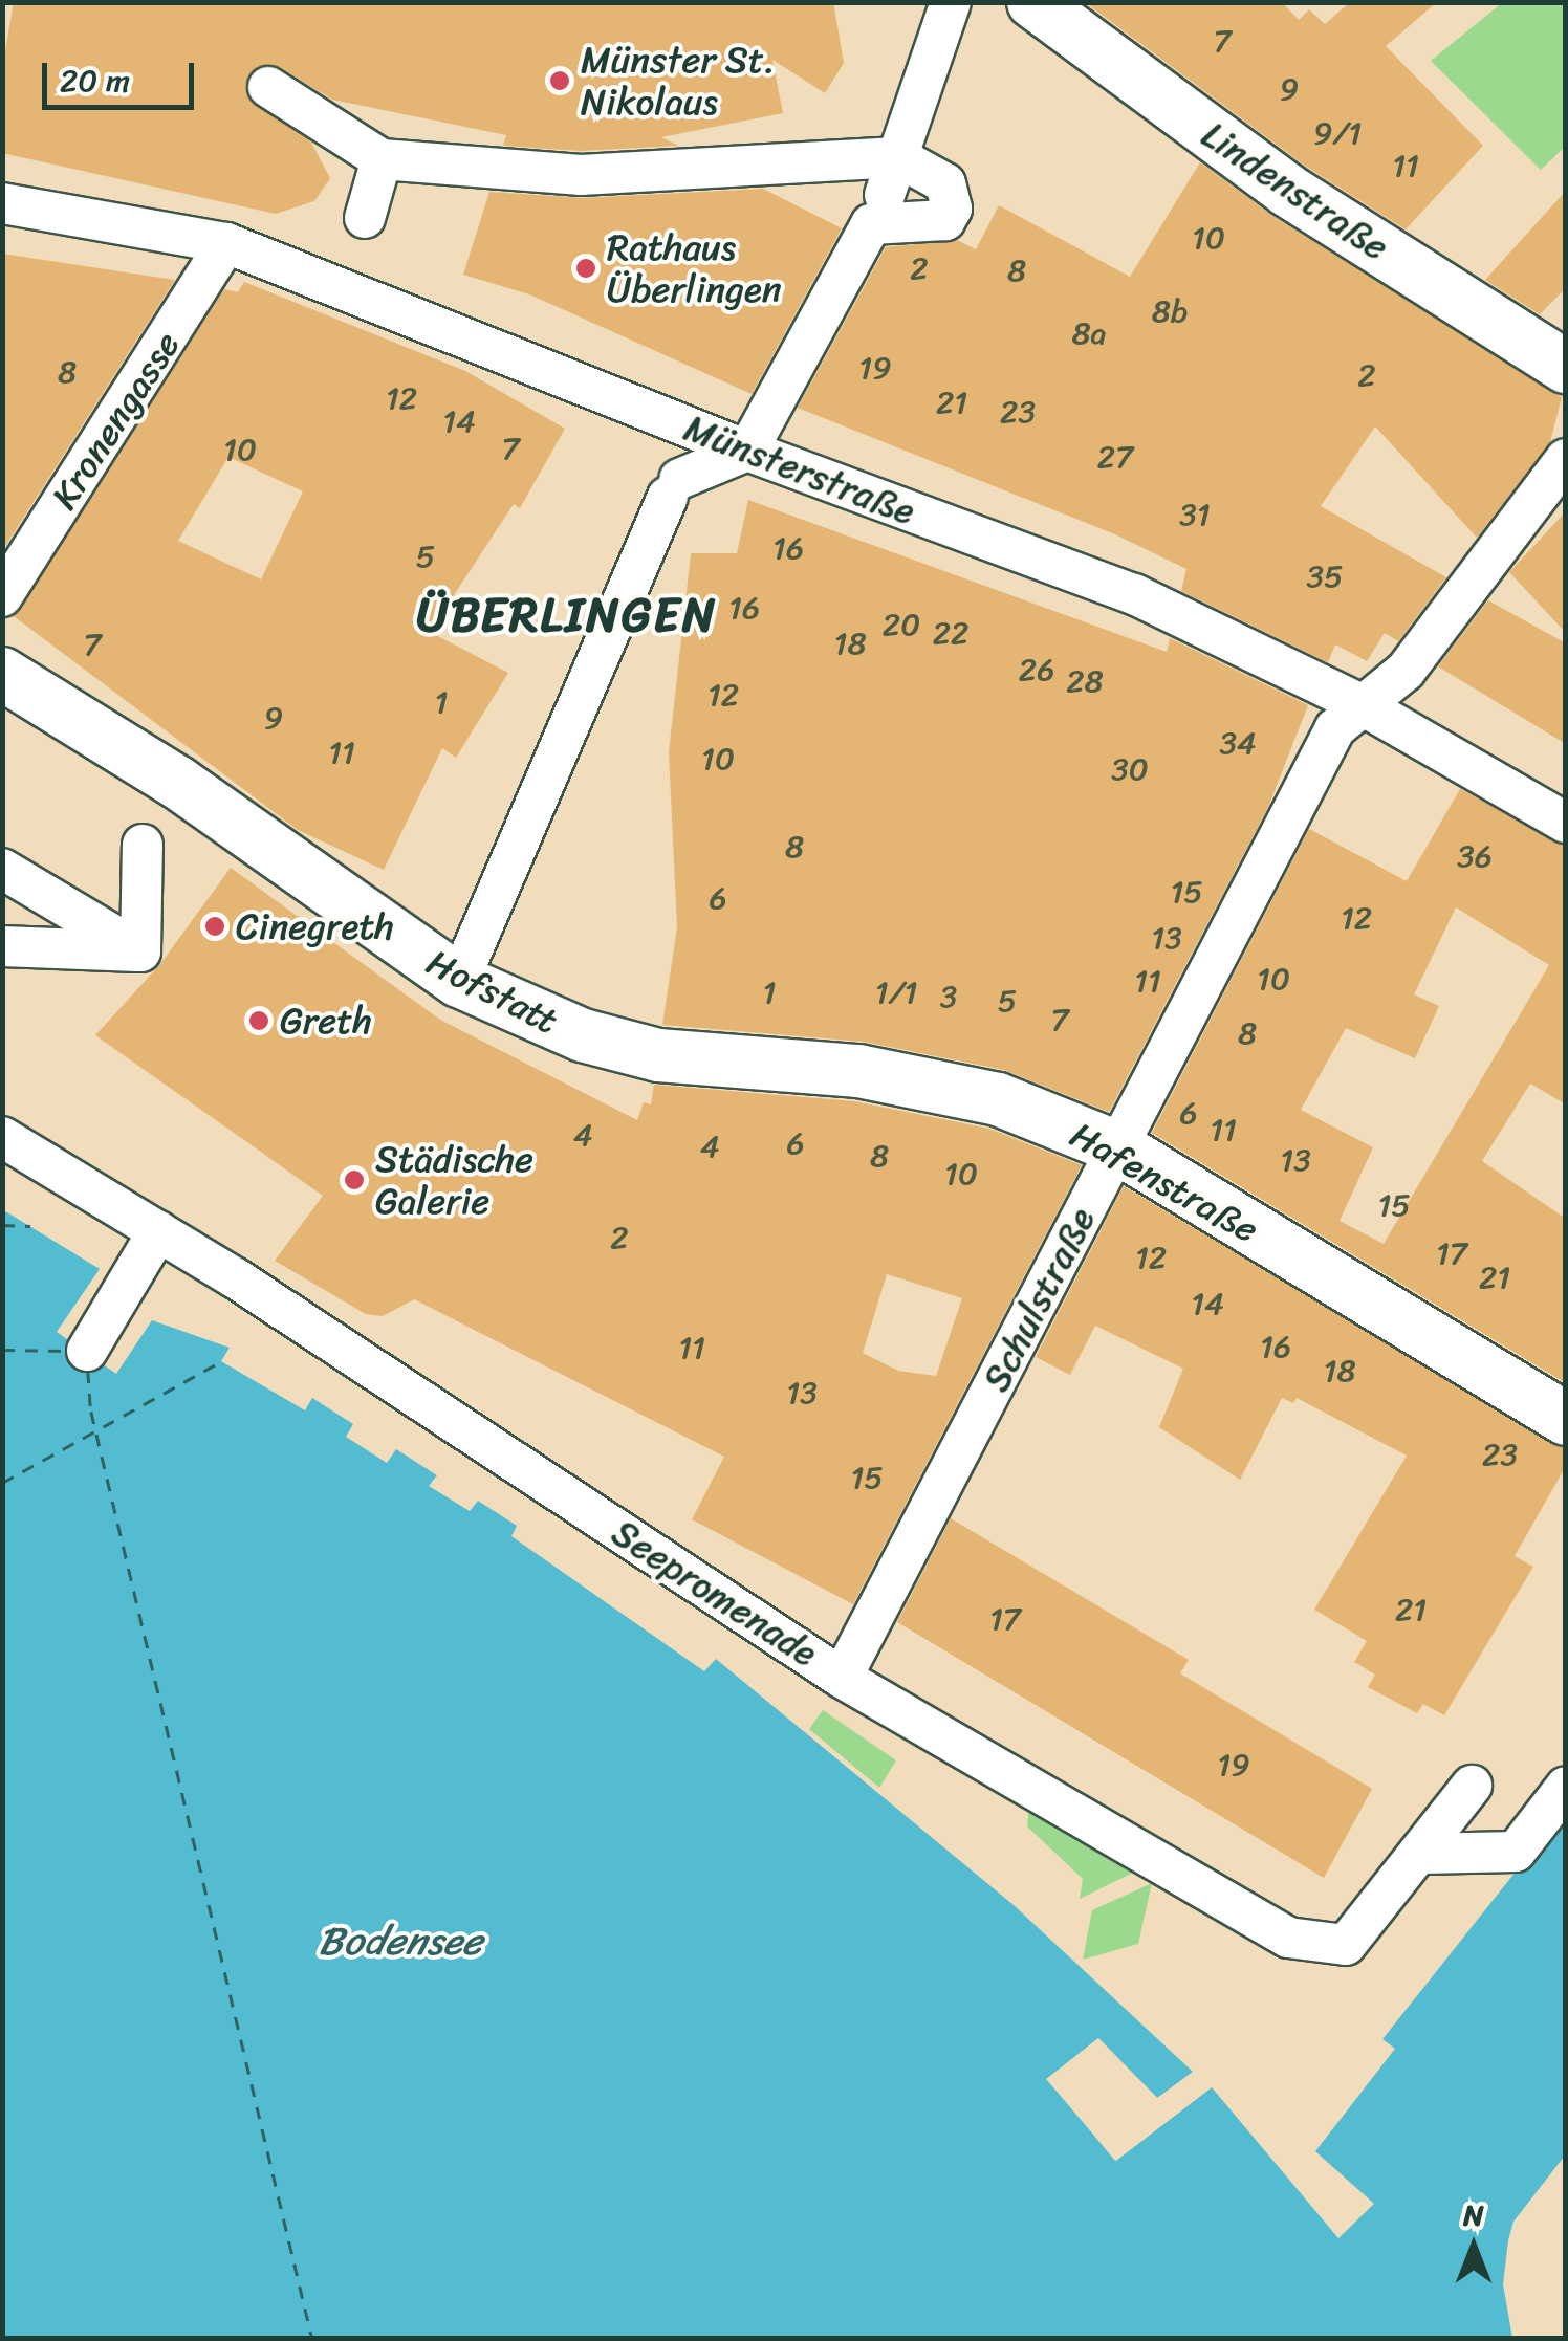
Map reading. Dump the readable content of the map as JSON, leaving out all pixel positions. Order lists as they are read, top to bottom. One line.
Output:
{"streets":{"street":["Lindenstraße","Kronengasse","Münsterstraße","Hofstatt","Hafenstraße","Schulstraße","Seepromenade"]},"crossings":[["Kronengasse","Münsterstraße"],["Münsterstraße","Schulstraße"],["Hofstatt","Hafenstraße"],["Hafenstraße","Schulstraße"],["Schulstraße","Seepromenade"]],"districts":["ÜBERLINGEN"],"water":["Bodensee"],"places":["Münster St. Nikolaus","Rathaus Überlingen","Cinegreth","Greth","Städische Galerie"],"house_numbers":["7","9","9/1","11","10","2","8","8b","8a","19","8","2","12","21","23","14","7","10","27","31","16","5","35","16","20","22","18","7","26","28","12","1","9","34","11","10","30","8","36","15","6","12","13","10","11","1","1/1","3","5","7","8","6","11","4","6","4","8","13","10","15","2","17","12","21","14","16","11","18","13","23","15","21","17","19"],"scale_bar":"20 m","north":"top"}
